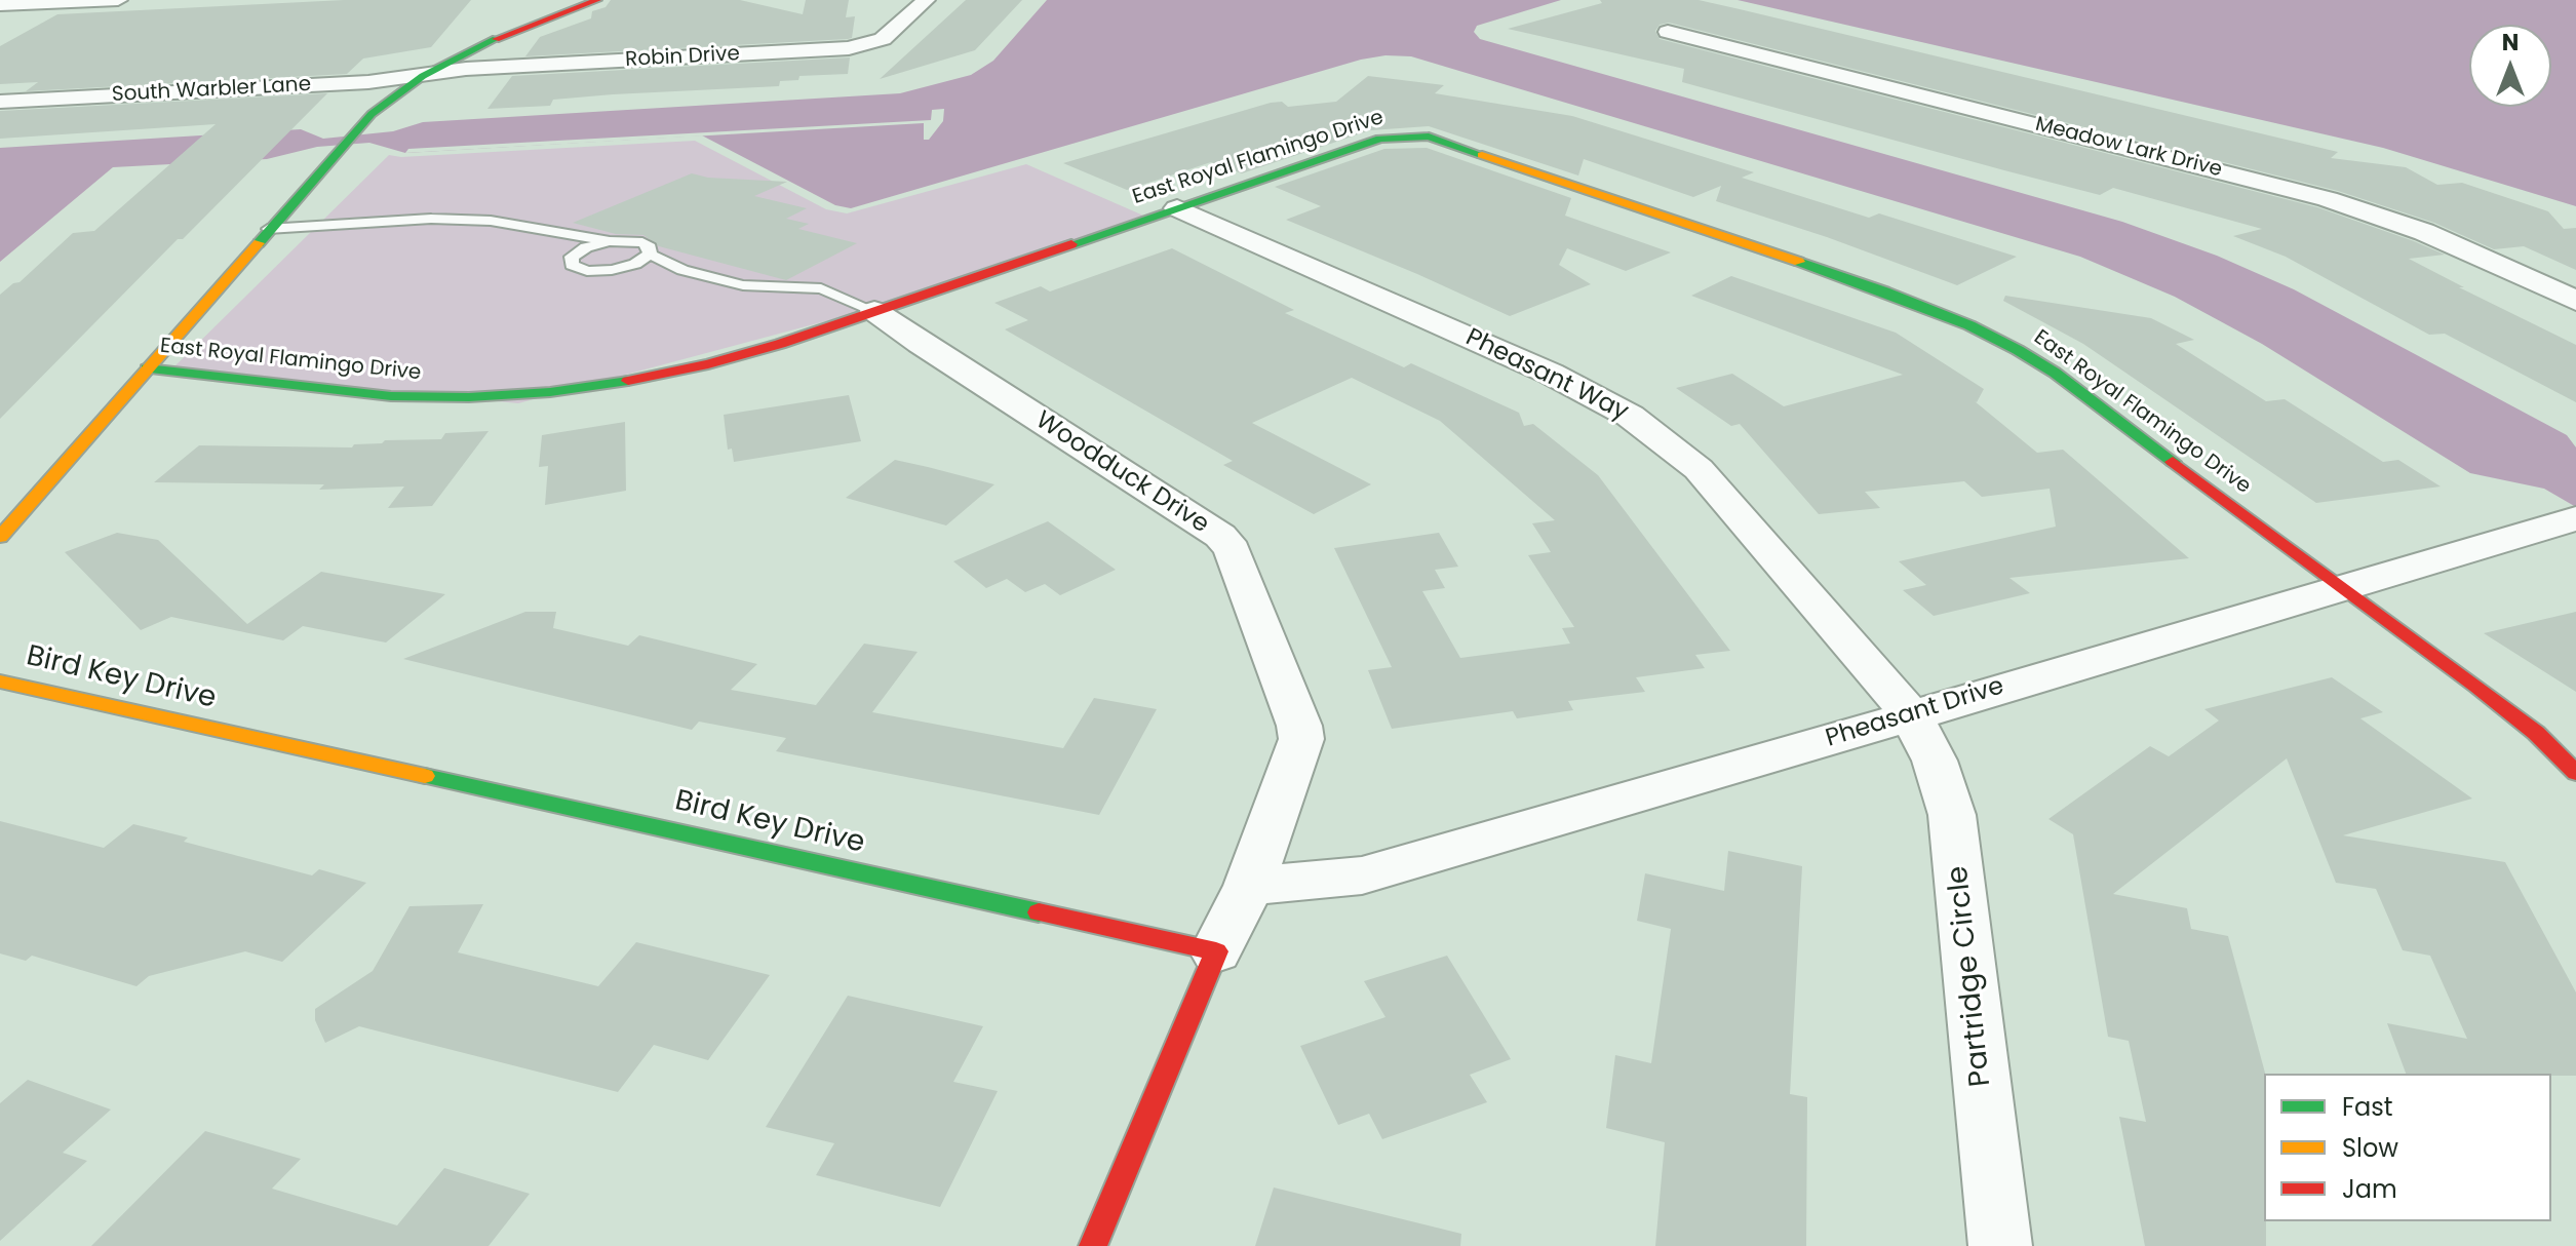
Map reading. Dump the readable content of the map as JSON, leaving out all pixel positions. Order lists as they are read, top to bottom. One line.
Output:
{"streets":{"street":["Robin Drive","South Warbler Lane","Meadow Lark Drive","East Royal Flamingo Drive","Pheasant Way","Woodduck Drive","Bird Key Drive","Pheasant Drive","Partridge Circle"]},"crossings":[["Robin Drive","South Warbler Lane"],["East Royal Flamingo Drive","Pheasant Way"],["East Royal Flamingo Drive","Woodduck Drive"],["East Royal Flamingo Drive","Pheasant Drive"],["Pheasant Way","Pheasant Drive"],["Pheasant Way","Partridge Circle"],["Woodduck Drive","Bird Key Drive"],["Woodduck Drive","Pheasant Drive"],["Pheasant Drive","Partridge Circle"]],"legend":["Fast","Slow","Jam"],"north":"top"}
